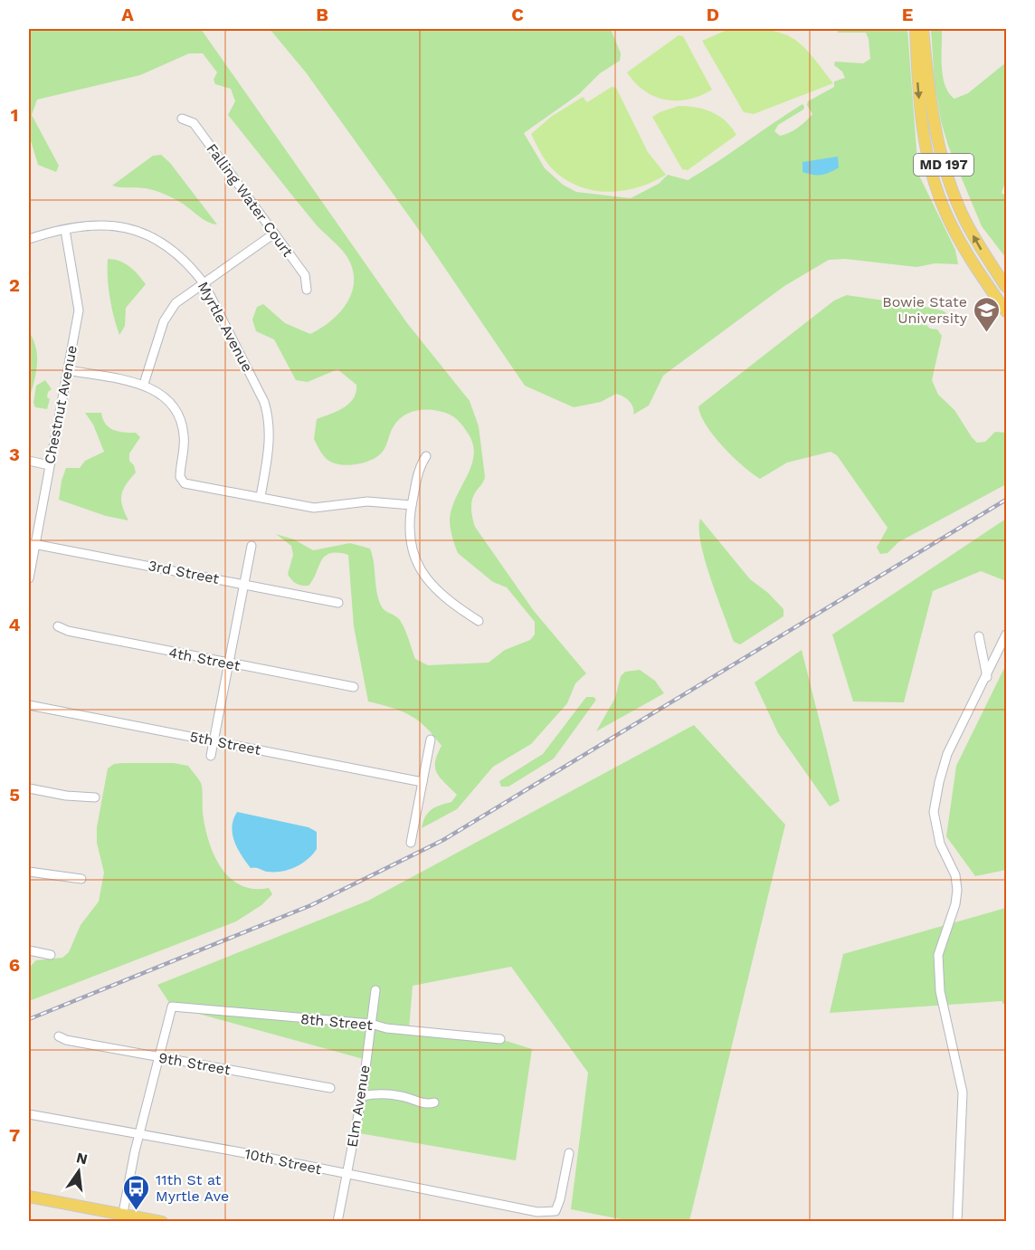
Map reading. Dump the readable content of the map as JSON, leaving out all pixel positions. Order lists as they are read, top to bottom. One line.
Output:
{"streets":{"main road":["MD 197"],"street":["Falling Water Court","Myrtle Avenue","Chestnut Avenue","3rd Street","4th Street","5th Street","8th Street","9th Street","Elm Avenue","10th Street"]},"crossings":[["Myrtle Avenue","Chestnut Avenue"],["Chestnut Avenue","3rd Street"],["8th Street","9th Street"],["8th Street","Elm Avenue"],["Elm Avenue","10th Street"]],"places":{"school or university":["Bowie State University"],"bus stop":["11th St at Myrtle Ave"]},"north":"top","grid":{"columns":["A","B","C","D","E"],"rows":["1","2","3","4","5","6","7"]}}
